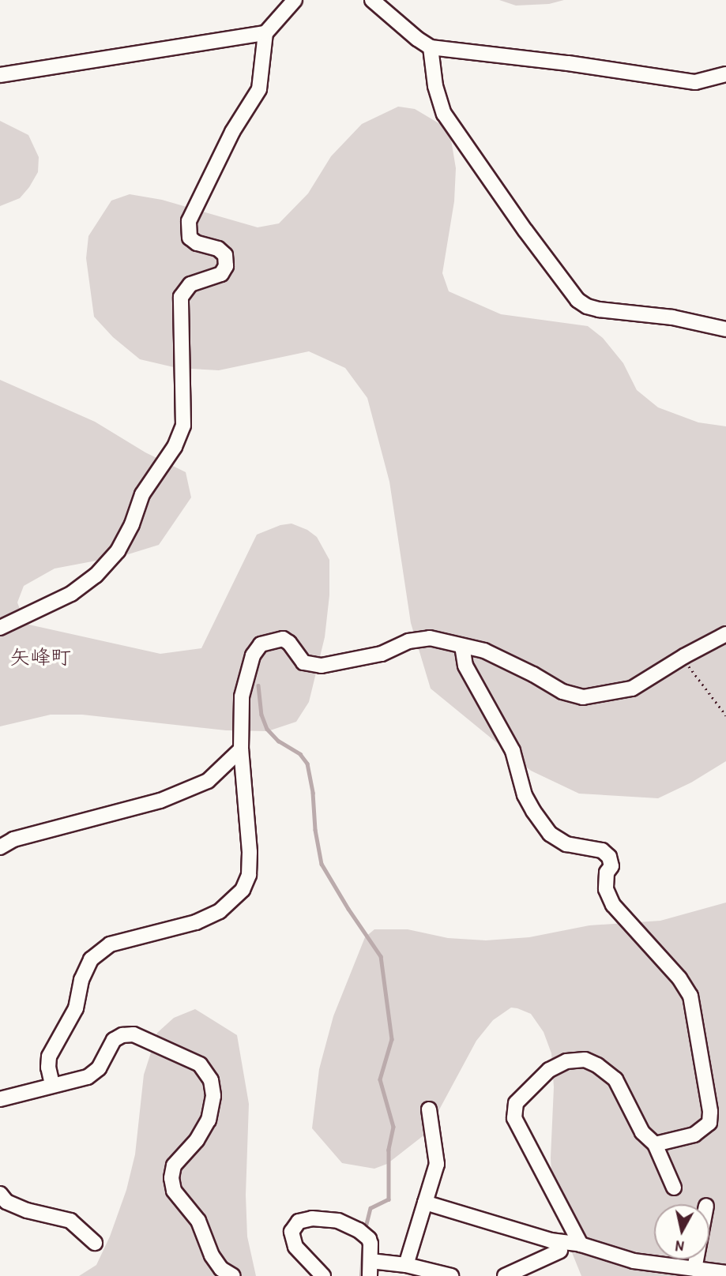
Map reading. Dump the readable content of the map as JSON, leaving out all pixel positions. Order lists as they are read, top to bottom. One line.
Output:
{"districts":["矢峰町"],"north":"bottom"}
